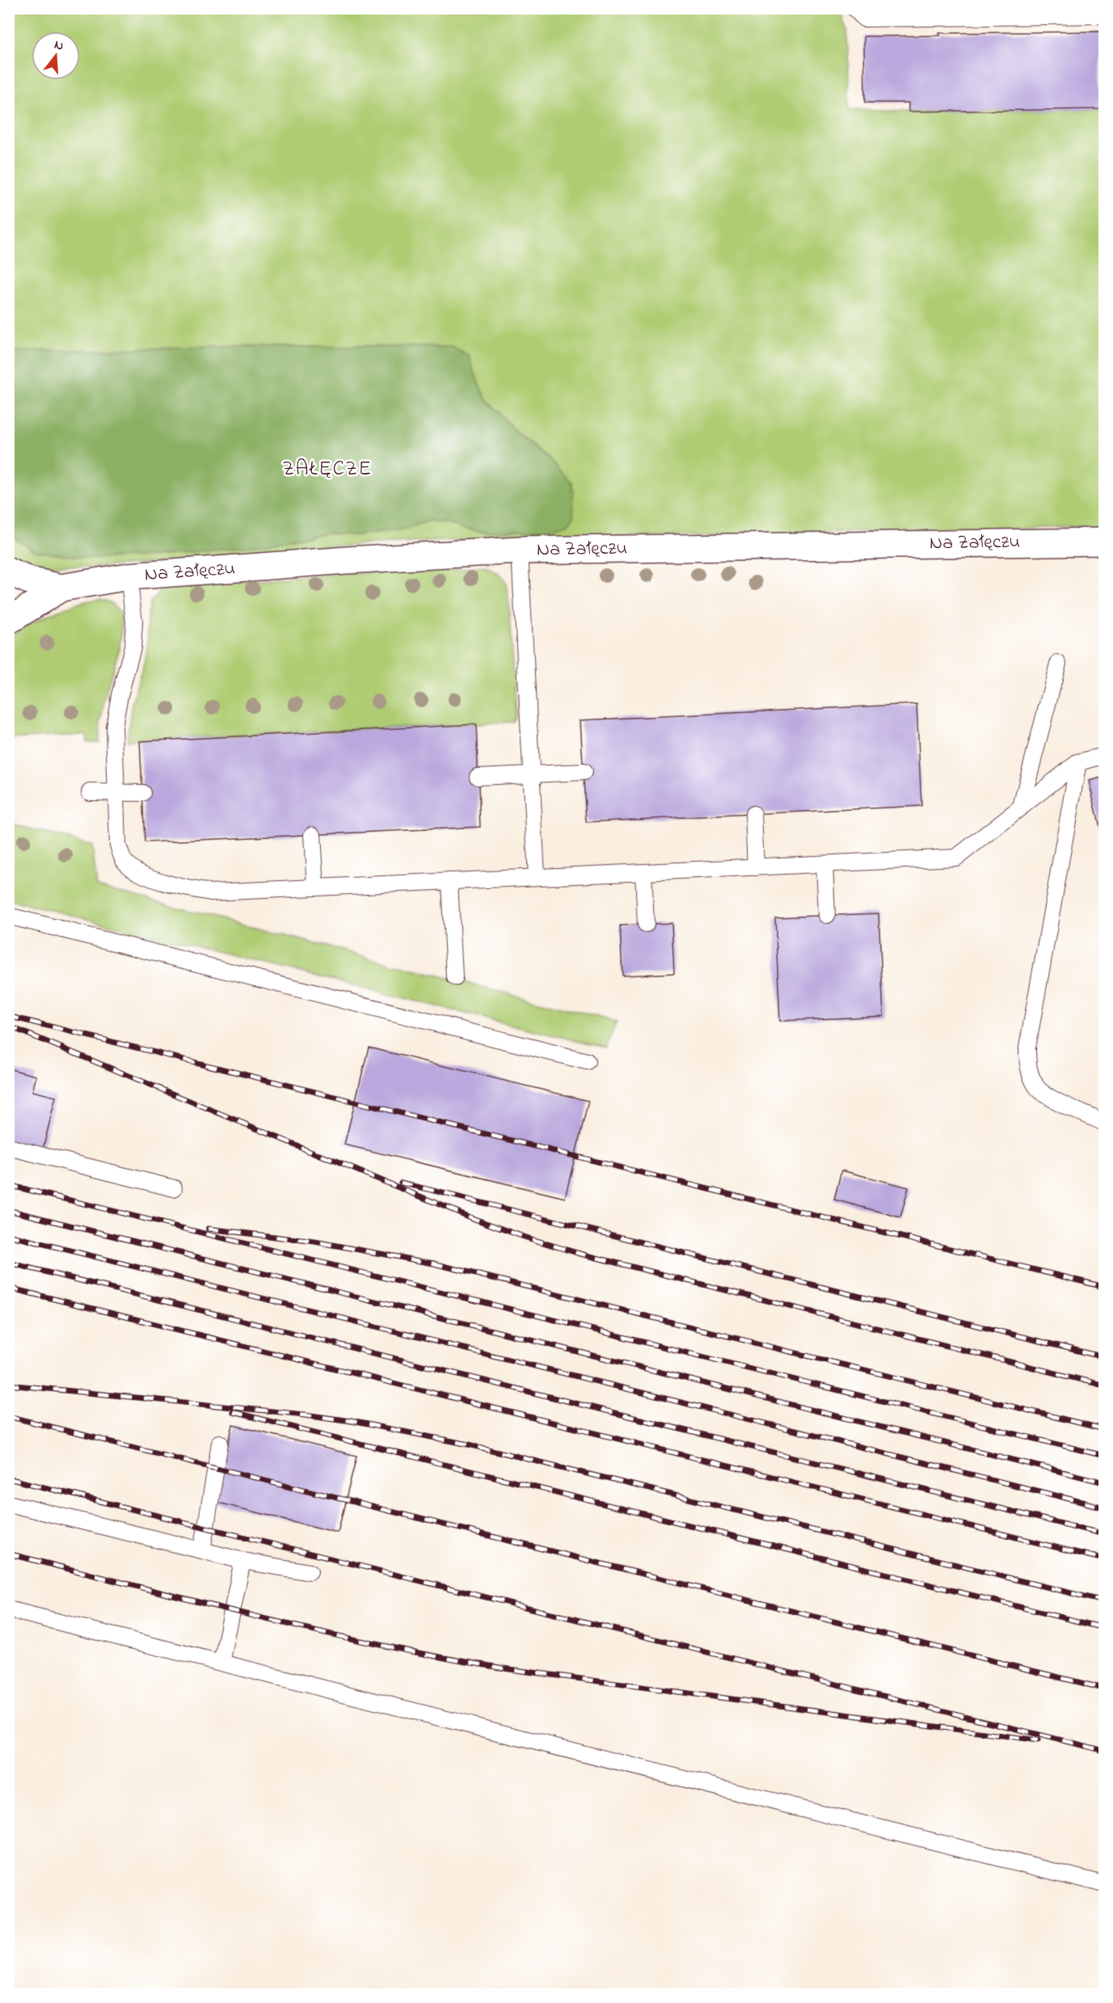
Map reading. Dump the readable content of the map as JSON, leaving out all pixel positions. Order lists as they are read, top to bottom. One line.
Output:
{"streets":{"street":["Na Załęczu"]},"districts":["ZAŁĘCZE"],"north":"top"}
